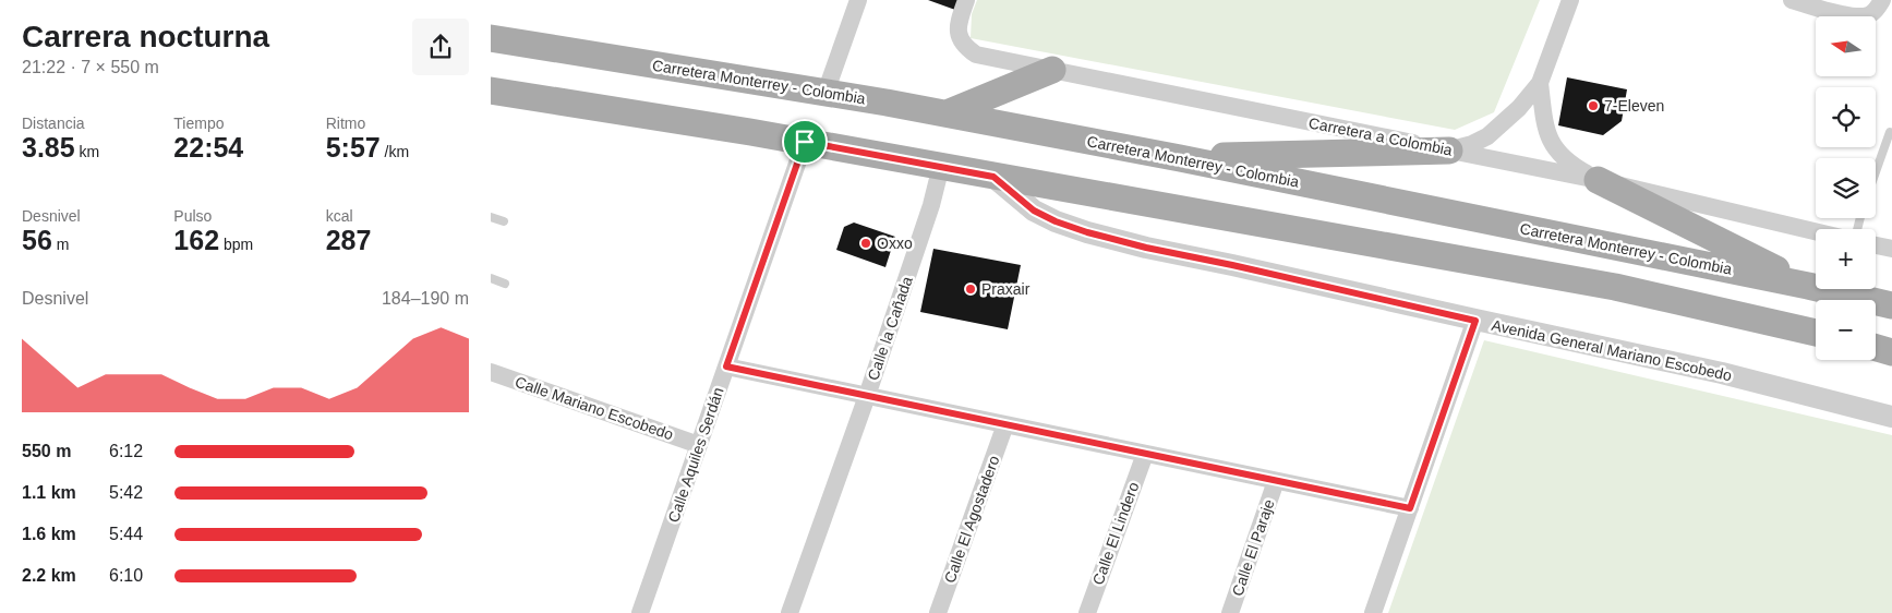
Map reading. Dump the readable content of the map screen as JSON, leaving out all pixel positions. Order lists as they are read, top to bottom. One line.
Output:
{"streets":{"main road":["Carretera Monterrey - Colombia"],"street":["Carretera a Colombia","Calle la Cañada","Avenida General Mariano Escobedo","Calle Mariano Escobedo","Calle Aquiles Serdán","Calle El Agostadero","Calle El Lindero","Calle El Paraje"]},"crossings":[["Calle Mariano Escobedo","Calle Aquiles Serdán"]],"places":["7-Eleven","Oxxo","Praxair"],"north":"left","page":{"heading":["Carrera nocturna","21:22 · 7 × 550 m"],"map_buttons":["+","−"],"stats":[["Distancia","3.85 km"],["Tiempo","22:54"],["Ritmo","5:57 /km"],["Desnivel","56 m"],["Pulso","162 bpm"],["kcal","287"]],"chart":["Desnivel","184–190 m"],"list":[{"name":"550 m","note":"6:12"},{"name":"1.1 km","note":"5:42"},{"name":"1.6 km","note":"5:44"},{"name":"2.2 km","note":"6:10"}]}}
